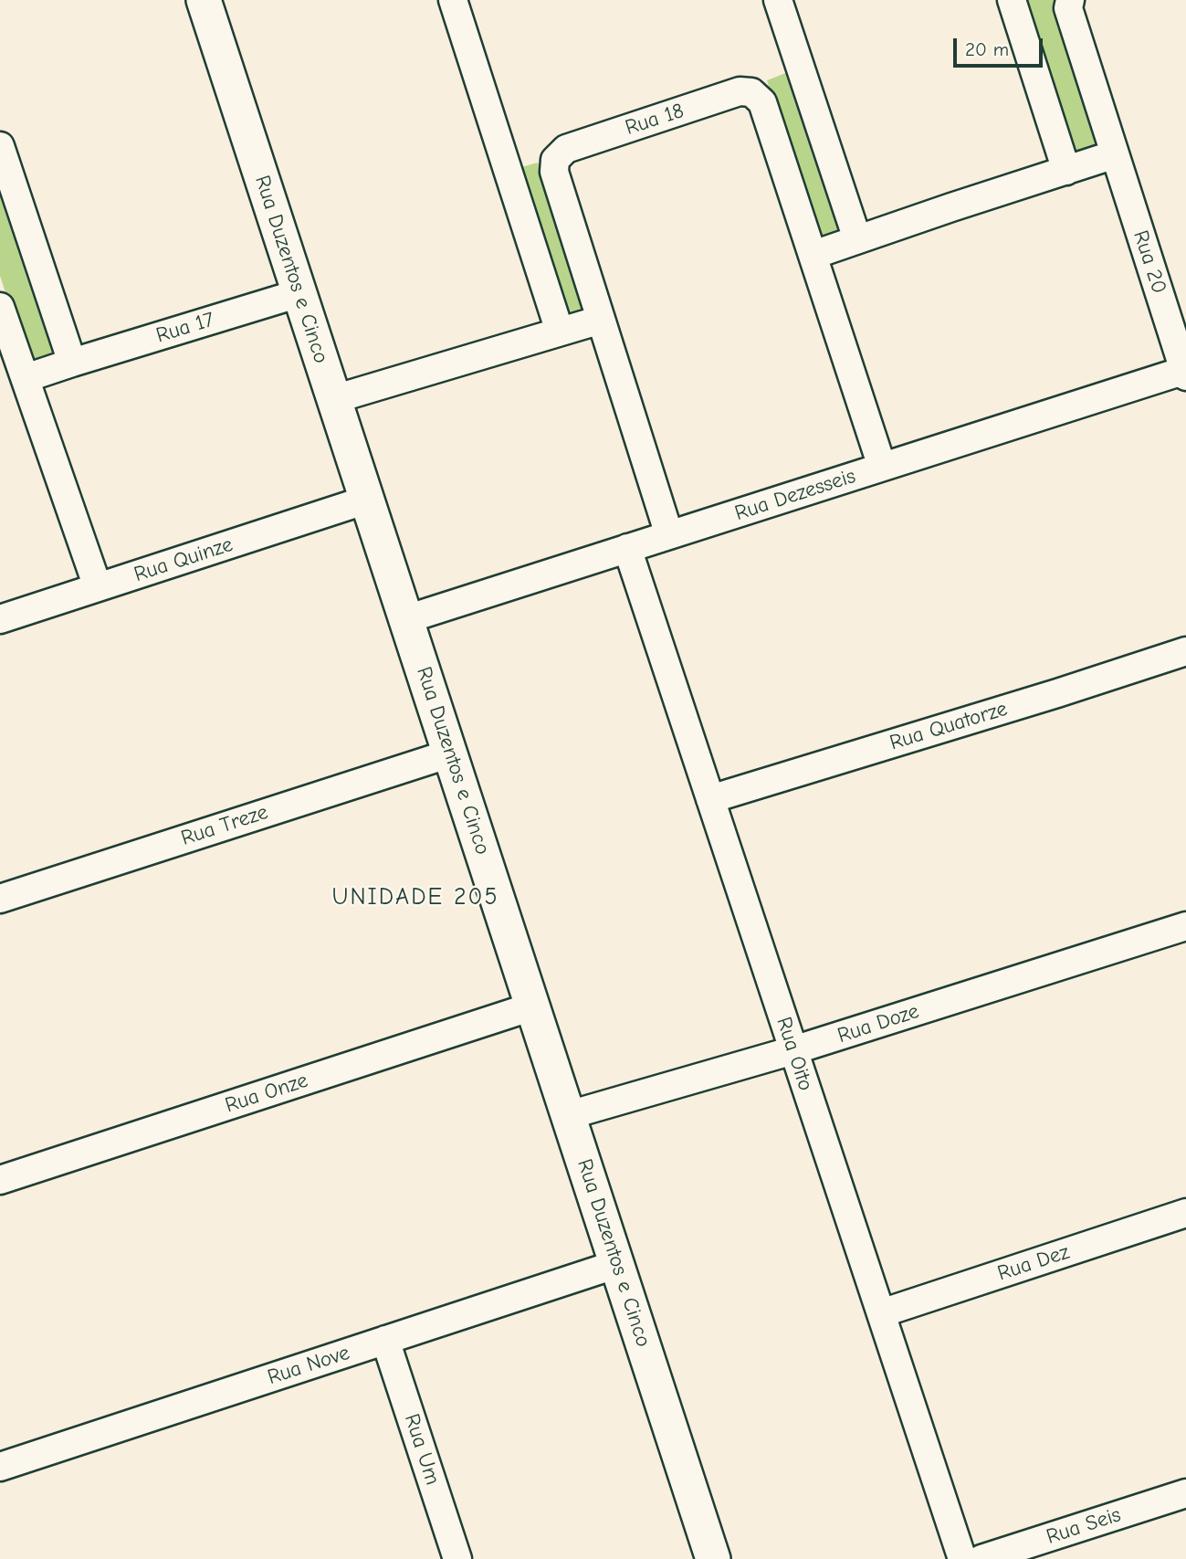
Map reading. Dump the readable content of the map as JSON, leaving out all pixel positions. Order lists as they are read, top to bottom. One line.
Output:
{"streets":{"street":["Rua 18","Rua 20","Rua Duzentos e Cinco","Rua 17","Rua Dezesseis","Rua Quinze","Rua Quatorze","Rua Treze","Rua Doze","Rua Oito","Rua Onze","Rua Dez","Rua Nove","Rua Um","Rua Seis"]},"crossings":[["Rua 18","Rua Dezesseis"],["Rua 20","Rua Dezesseis"],["Rua Duzentos e Cinco","Rua 17"],["Rua Duzentos e Cinco","Rua Dezesseis"],["Rua Duzentos e Cinco","Rua Quinze"],["Rua Duzentos e Cinco","Rua Treze"],["Rua Duzentos e Cinco","Rua Doze"],["Rua Duzentos e Cinco","Rua Onze"],["Rua Duzentos e Cinco","Rua Nove"],["Rua Dezesseis","Rua Oito"],["Rua Quatorze","Rua Oito"],["Rua Doze","Rua Oito"],["Rua Oito","Rua Dez"],["Rua Nove","Rua Um"]],"districts":["UNIDADE 205"],"scale_bar":"20 m"}
